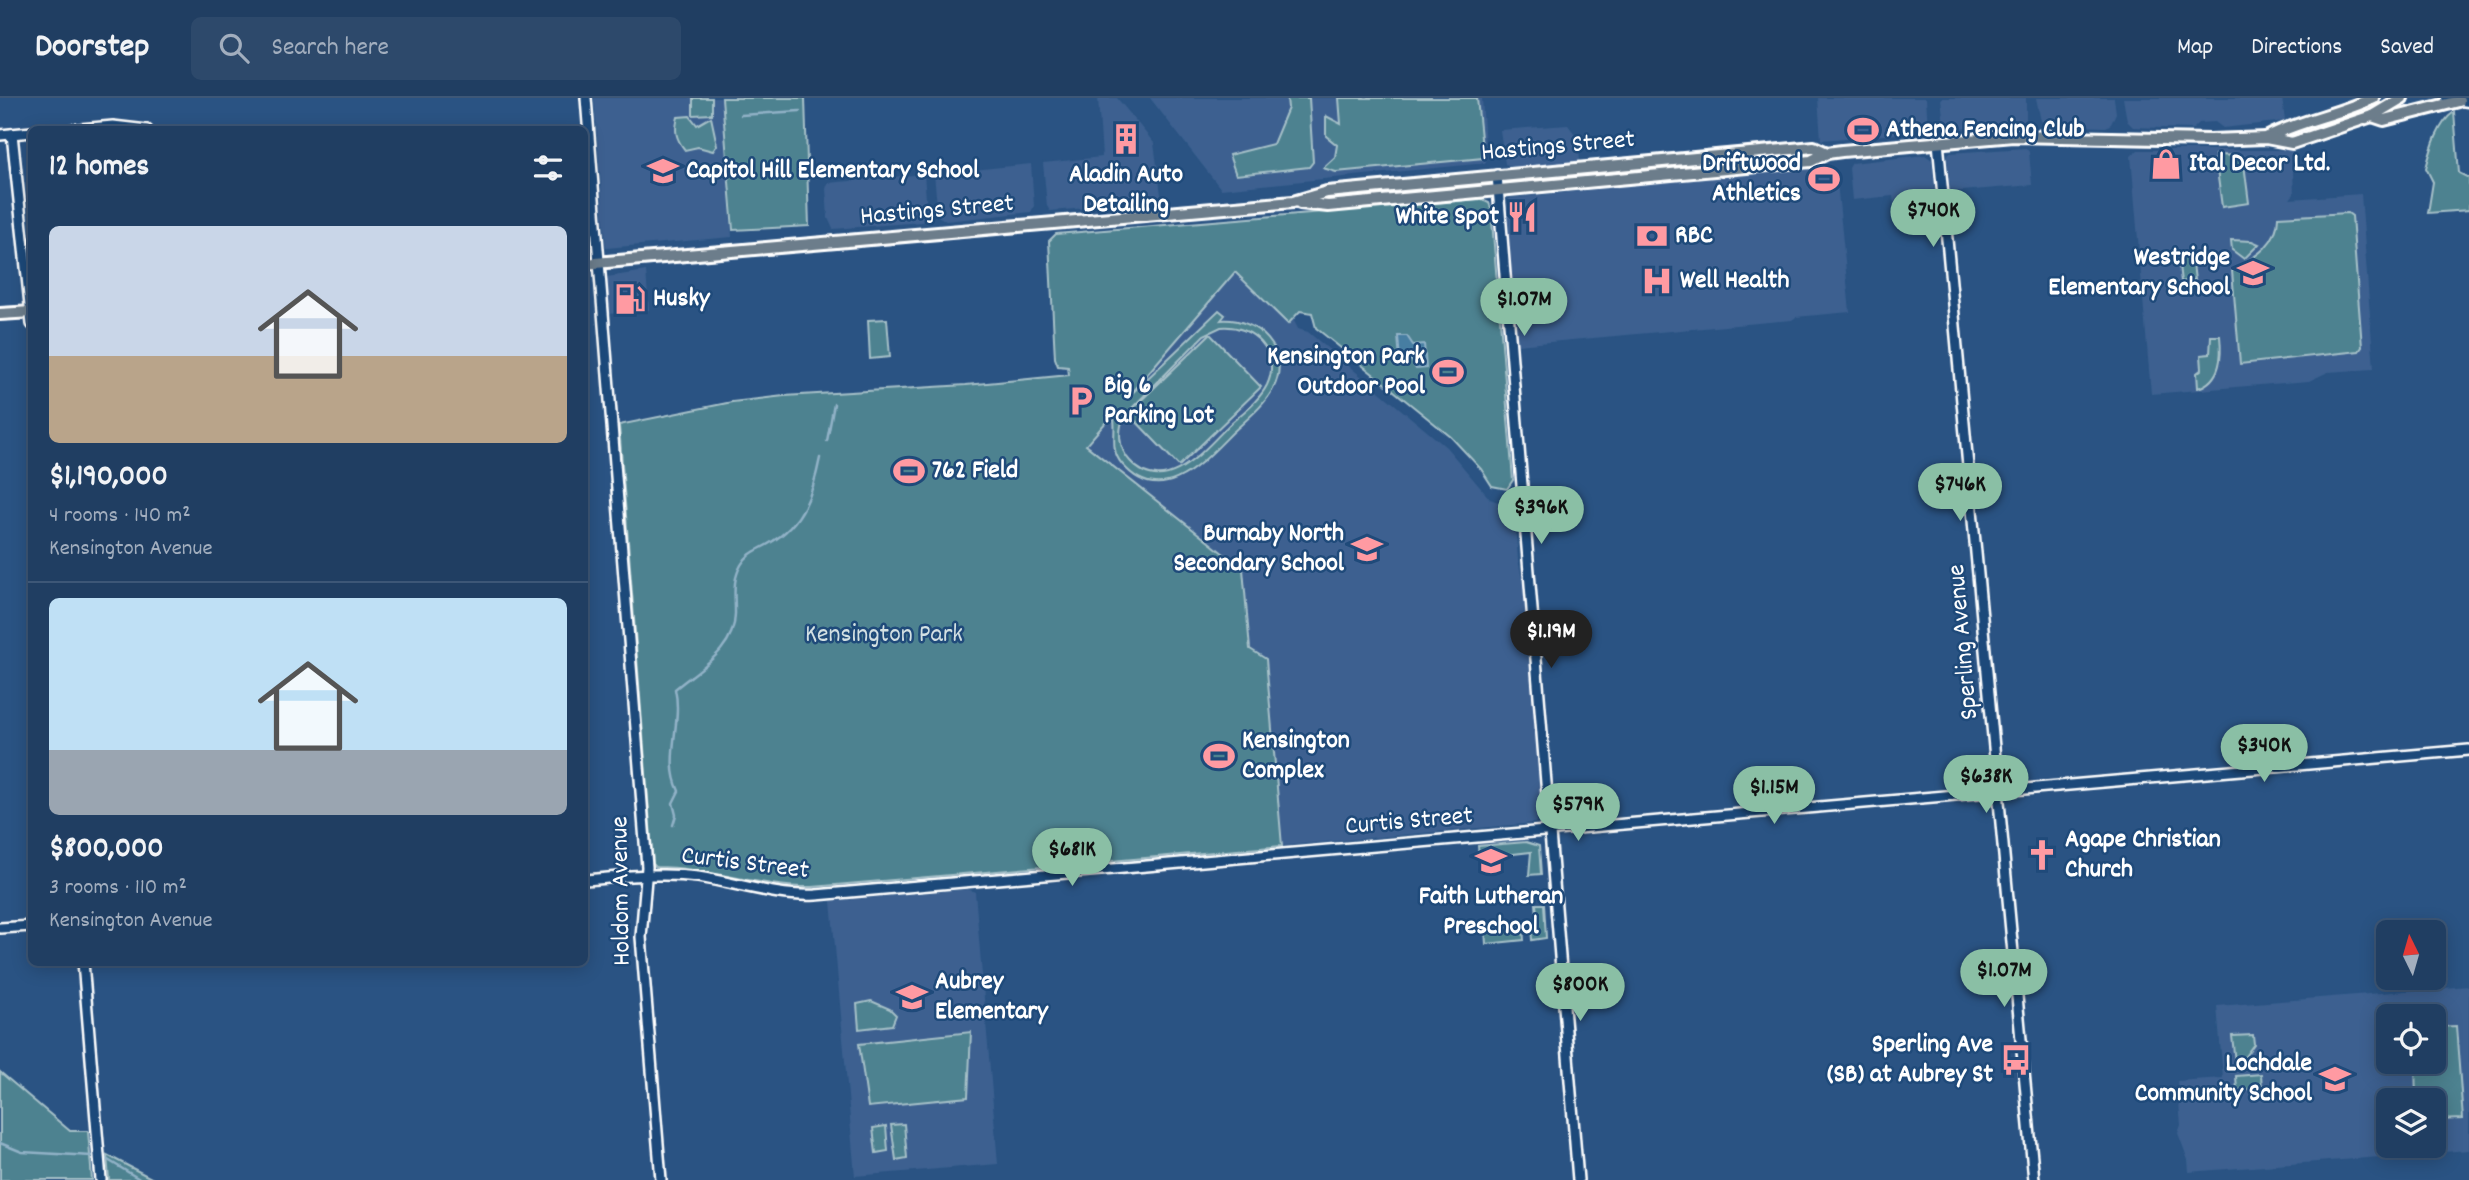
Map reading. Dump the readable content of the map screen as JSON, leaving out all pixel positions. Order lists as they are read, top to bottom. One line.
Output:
{"streets":{"main road":["Hastings Street"],"street":["Sperling Avenue","Curtis Street","Holdom Avenue"]},"crossings":[["Hastings Street","Sperling Avenue"],["Hastings Street","Holdom Avenue"],["Sperling Avenue","Curtis Street"],["Curtis Street","Holdom Avenue"]],"parks":["Kensington Park"],"places":{"sports":["Athena Fencing Club","Driftwood Athletics","Kensington Park Outdoor Pool","762 Field","Kensington Complex"],"building":["Aladin Auto Detailing"],"shop":["Ital Decor Ltd."],"school or university":["Capitol Hill Elementary School","Westridge Elementary School","Burnaby North Secondary School","Faith Lutheran Preschool","Aubrey Elementary","Lochdale Community School"],"restaurant":["White Spot"],"bank":["RBC"],"hospital":["Well Health"],"fuel station":["Husky"],"parking":["Big 6 Parking Lot"],"church":["Agape Christian Church"],"bus stop":["Sperling Ave (SB) at Aubrey St"]},"north":"top","page":{"header":"Doorstep","search":"Search here","nav":["Map","Directions","Saved"],"heading":"12 homes","price":["$740K","$1.07M","$746K","$396K","$1.19M","$340K","$638K","$1.15M","$579K","$681K","$1.07M","$800K"],"list":[{"name":"$1,190,000","note":"4 rooms · 140 m² · Kensington Avenue"},{"name":"$800,000","note":"3 rooms · 110 m² · Kensington Avenue"}]}}
